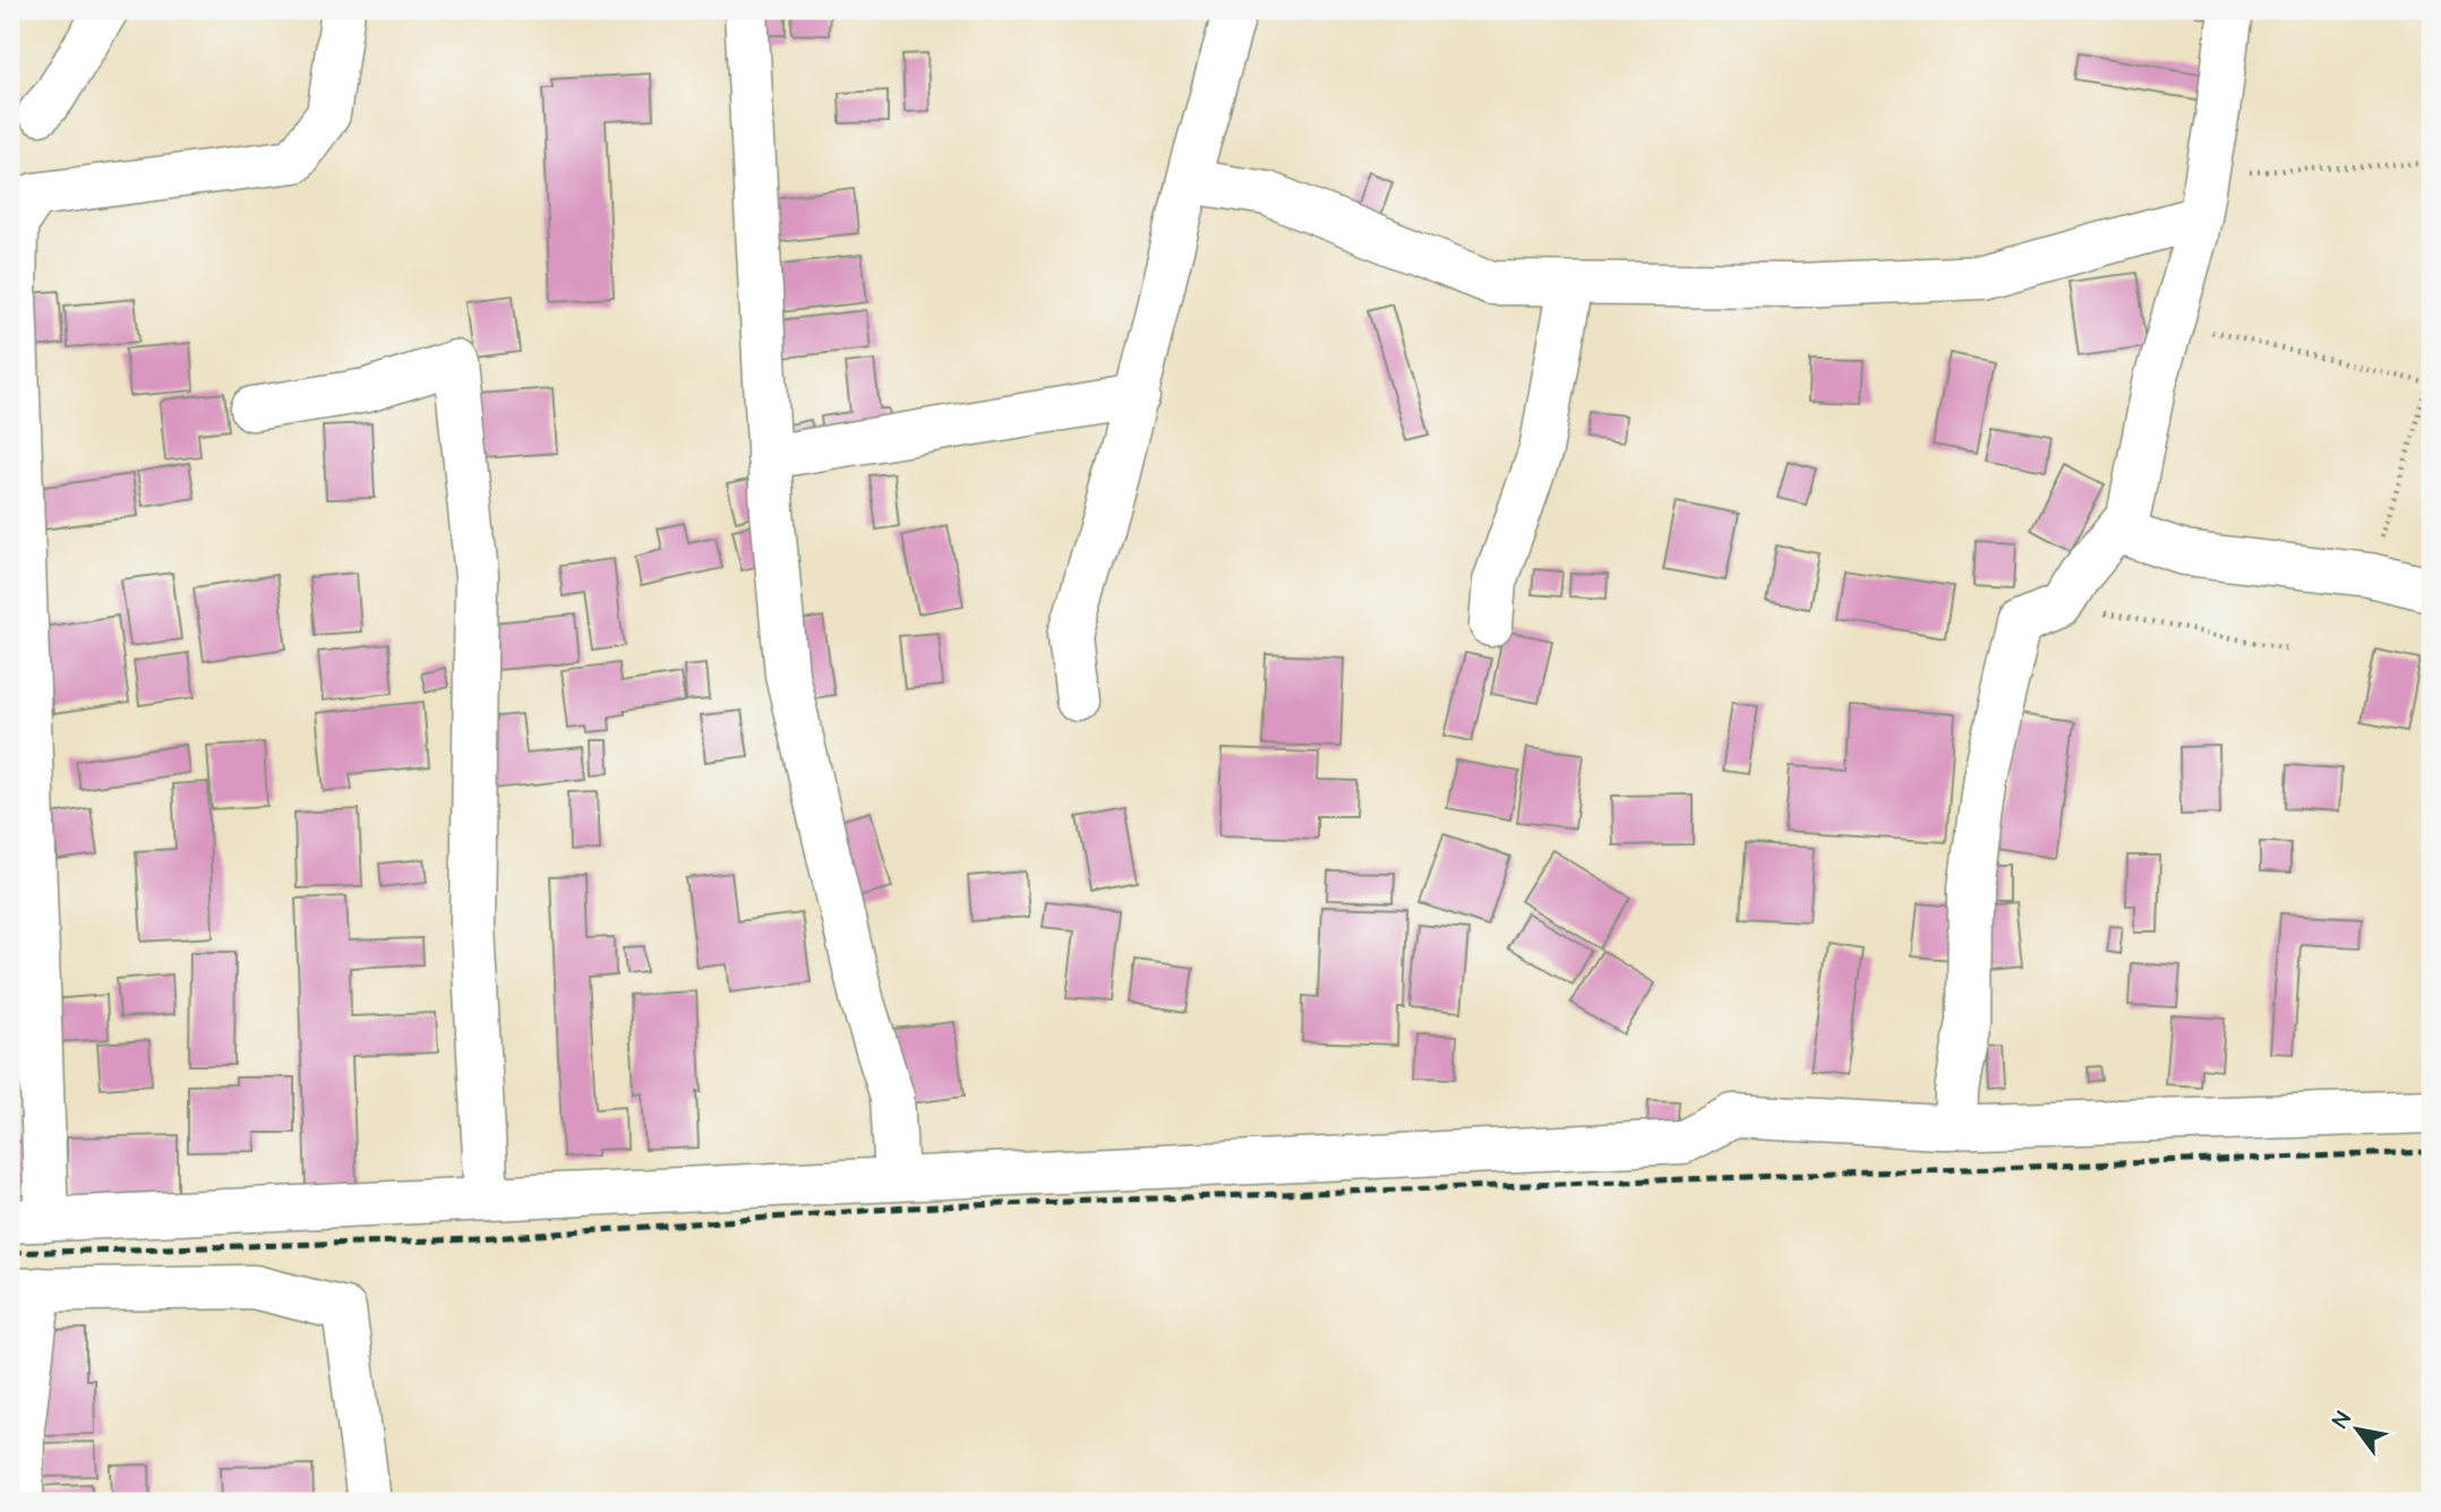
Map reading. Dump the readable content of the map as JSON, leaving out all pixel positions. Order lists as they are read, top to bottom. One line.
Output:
{"north":"top left"}
